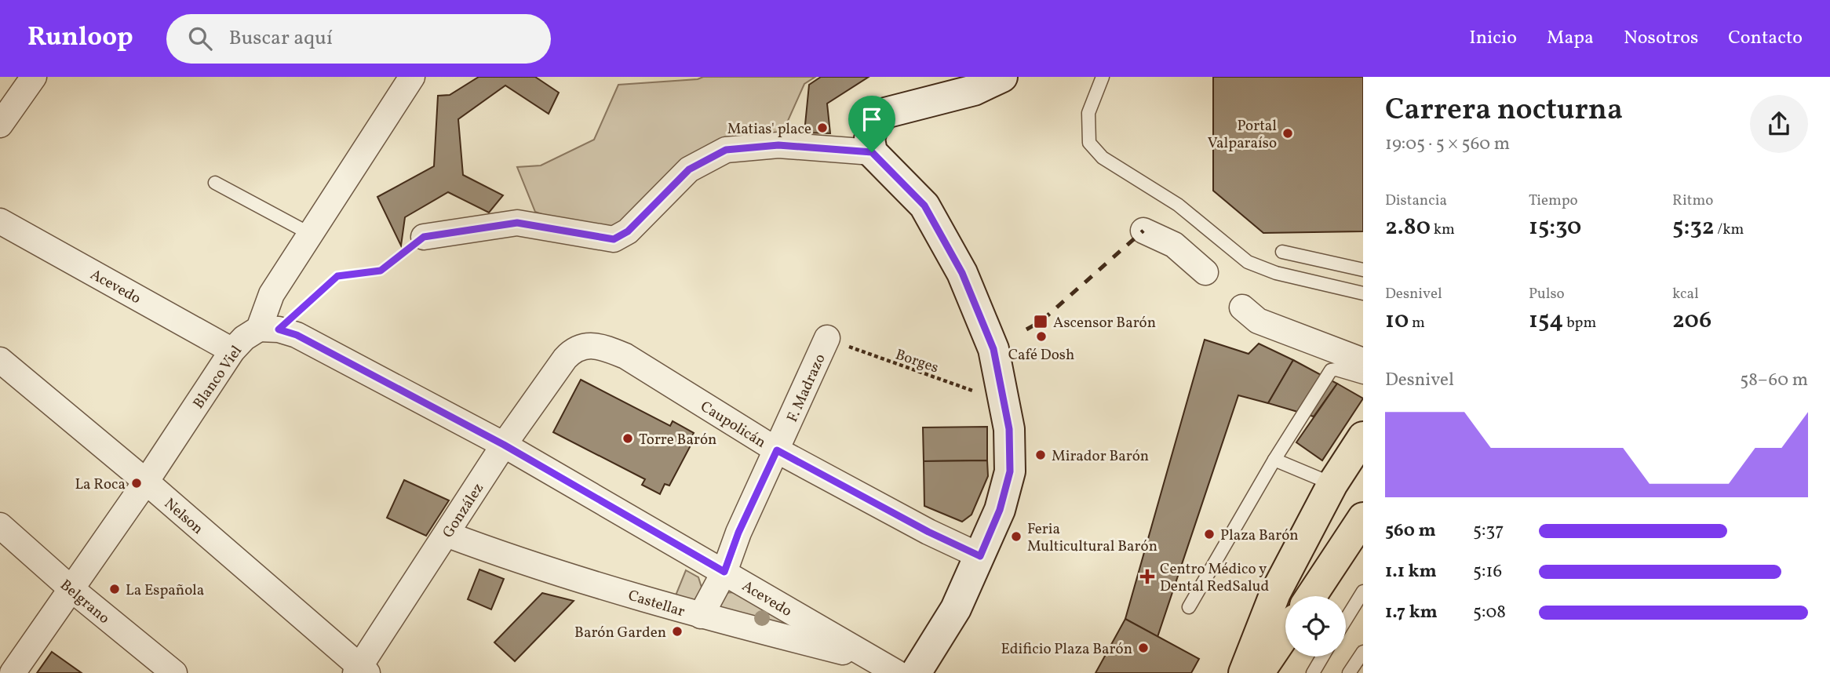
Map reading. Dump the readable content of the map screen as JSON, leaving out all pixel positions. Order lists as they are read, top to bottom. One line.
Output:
{"streets":{"street":["Acevedo","Blanco Viel","F. Madrazo","Caupolicán","González","Nelson","Belgrano","Castellar"],"path":["Borges"]},"crossings":[["Acevedo","Blanco Viel"],["Acevedo","F. Madrazo"],["Acevedo","González"],["Acevedo","Castellar"],["Borges","F. Madrazo"],["Blanco Viel","Nelson"],["Blanco Viel","Belgrano"],["F. Madrazo","Caupolicán"],["F. Madrazo","Castellar"],["Caupolicán","González"],["González","Nelson"],["González","Castellar"]],"places":{"other":["Matias' place","Portal Valparaíso","Café Dosh","Torre Barón","Mirador Barón","La Roca","Plaza Barón","Feria Multicultural Barón","La Española","Barón Garden","Edificio Plaza Barón"],"transit":["Ascensor Barón"],"health":["Centro Médico y Dental RedSalud"]},"page":{"header":"Runloop","search":"Buscar aquí","nav":["Inicio","Mapa","Nosotros","Contacto"],"heading":["Carrera nocturna","19:05 · 5 × 560 m"],"stats":[["Distancia","2.80 km"],["Tiempo","15:30"],["Ritmo","5:32 /km"],["Desnivel","10 m"],["Pulso","154 bpm"],["kcal","206"]],"chart":["Desnivel","58–60 m"],"list":[{"name":"560 m","note":"5:37"},{"name":"1.1 km","note":"5:16"},{"name":"1.7 km","note":"5:08"}]}}
